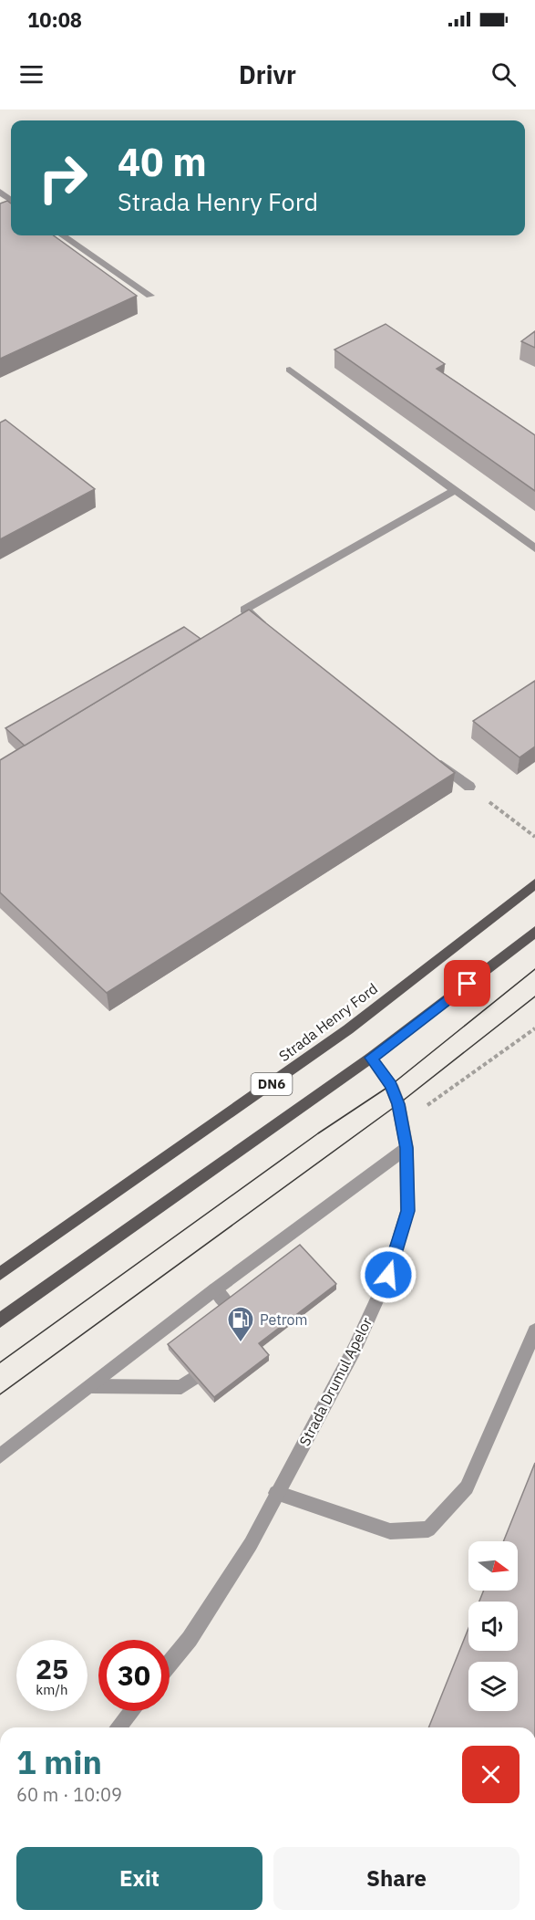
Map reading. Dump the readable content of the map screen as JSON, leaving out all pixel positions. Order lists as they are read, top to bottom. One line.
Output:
{"streets":{"main road":["Strada Henry Ford","DN6"],"street":["Strada Drumul Apelor"]},"crossings":[["DN6","Strada Drumul Apelor"]],"places":{"fuel station":["Petrom"]},"north":"right","page":{"status":"10:08","header":"Drivr","turn":["40 m","Strada Henry Ford"],"speed":"25 km/h","limit":"30","heading":["1 min","60 m · 10:09"],"buttons":["Exit","Share"]}}
